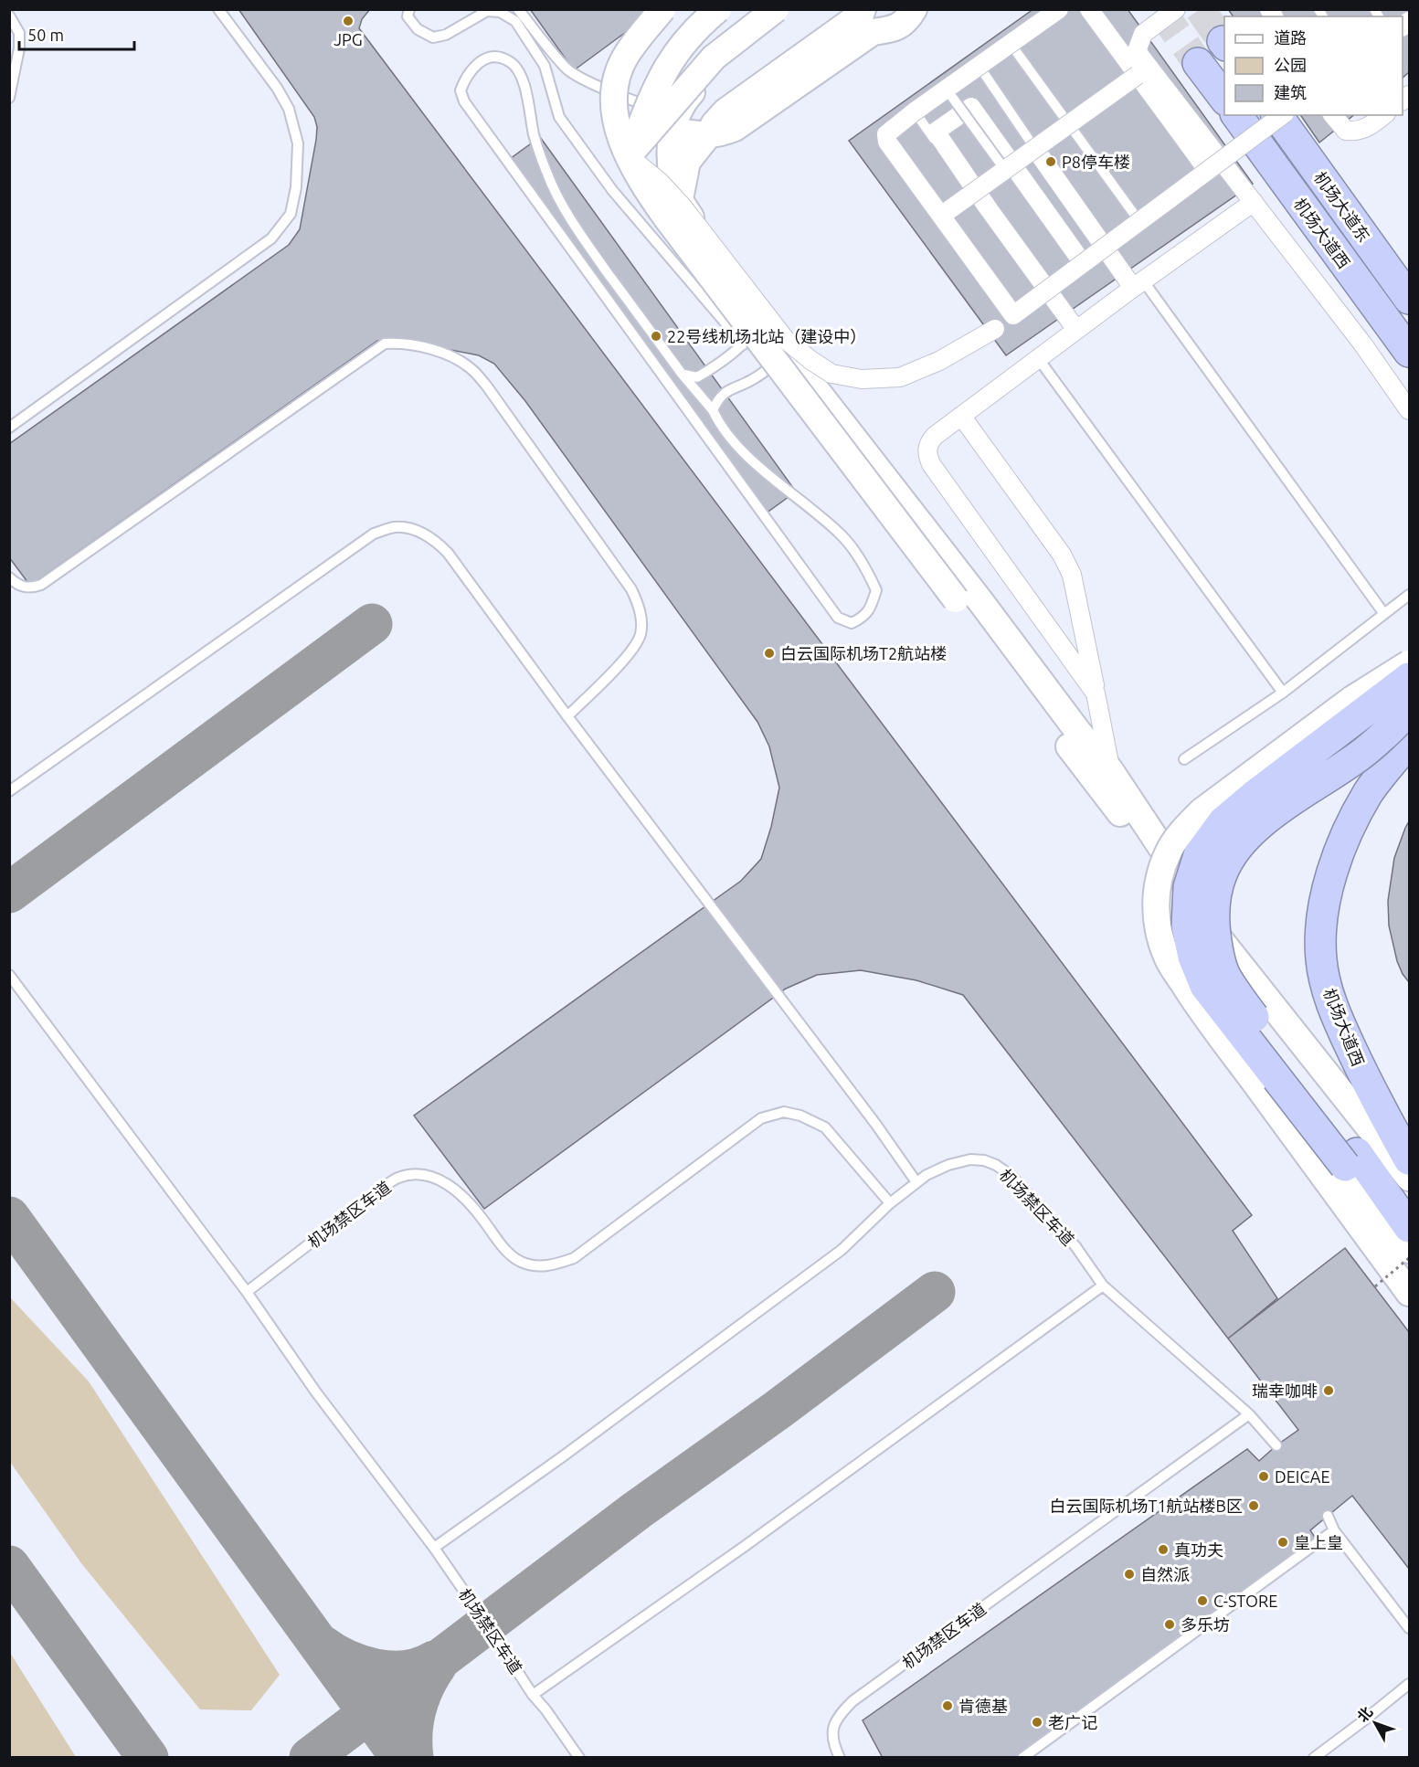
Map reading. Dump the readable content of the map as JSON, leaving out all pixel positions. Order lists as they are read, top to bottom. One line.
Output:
{"streets":{"highway":["机场大道东","机场大道西"],"lane":["机场禁区车道"]},"places":["JPG","P8停车楼","22号线机场北站（建设中）","白云国际机场T2航站楼","瑞幸咖啡","DEICAE","白云国际机场T1航站楼B区","皇上皇","真功夫","自然派","C-STORE","多乐坊","肯德基","老广记"],"legend":["道路","公园","建筑"],"scale_bar":"50 m","north":"top left"}
